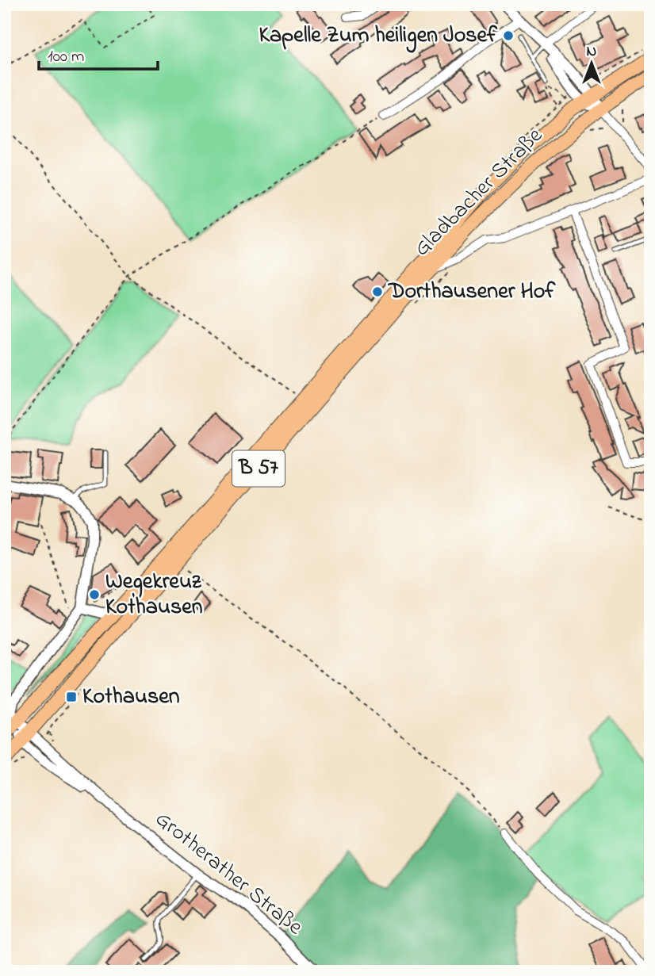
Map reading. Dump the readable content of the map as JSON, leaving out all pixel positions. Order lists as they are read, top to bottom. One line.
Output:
{"streets":{"main road":["Gladbacher Straße","B 57"],"street":["Grotherather Straße"]},"crossings":[["Gladbacher Straße","Grotherather Straße"]],"places":{"other":["Kapelle Zum heiligen Josef","Dorthausener Hof","Wegekreuz Kothausen"],"transit":["Kothausen"]},"scale_bar":"100 m","north":"top"}
